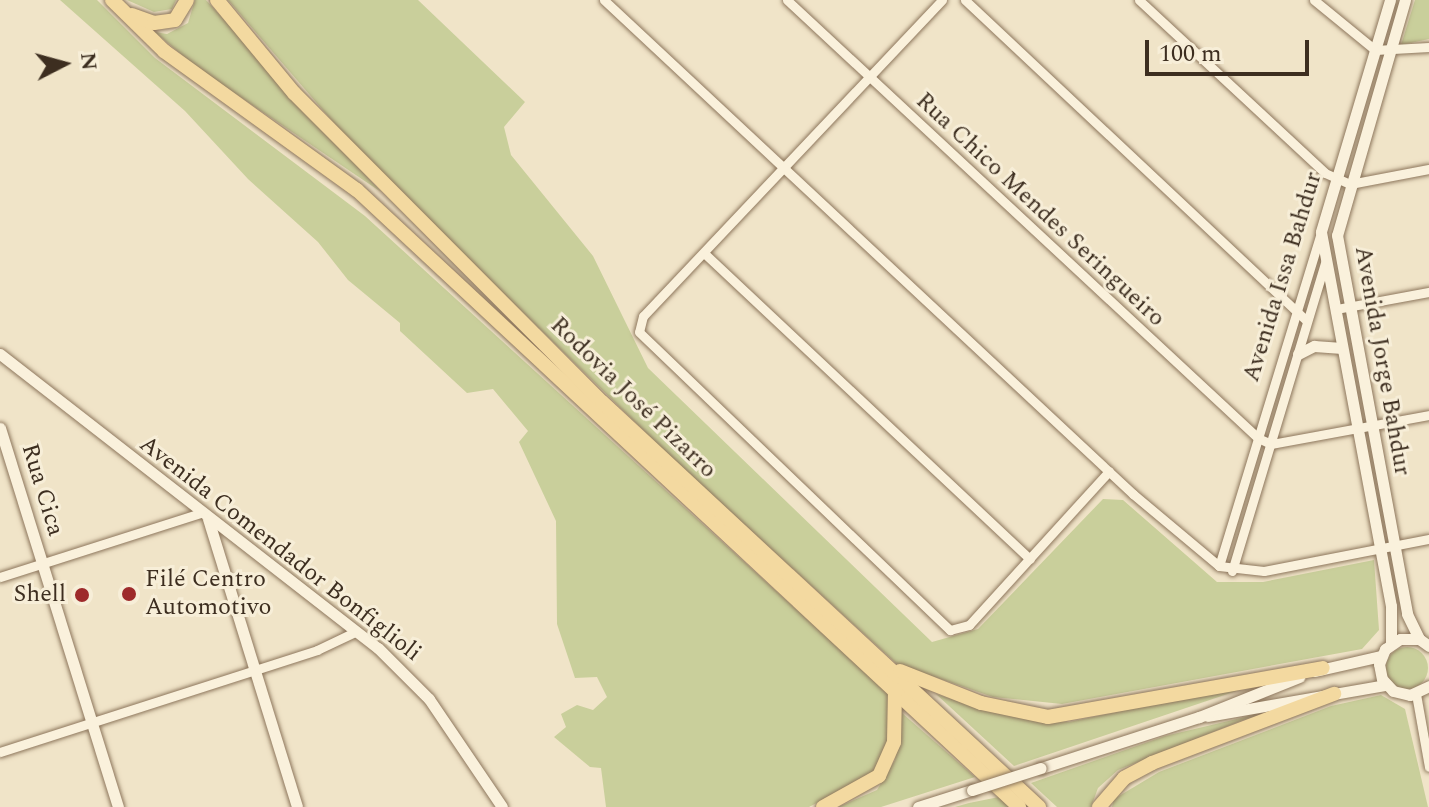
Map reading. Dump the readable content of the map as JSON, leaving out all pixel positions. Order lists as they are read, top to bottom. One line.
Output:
{"streets":{"main road":["Rodovia José Pizarro"],"street":["Rua Chico Mendes Seringueiro","Avenida Issa Bahdur","Avenida Jorge Bahdur","Rua Cica","Avenida Comendador Bonfiglioli"]},"crossings":[["Rua Chico Mendes Seringueiro","Avenida Issa Bahdur"],["Avenida Issa Bahdur","Avenida Jorge Bahdur"]],"places":["Filé Centro Automotivo","Shell"],"scale_bar":"100 m","north":"right"}
